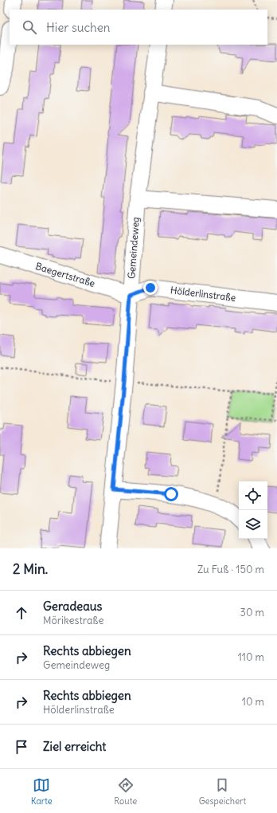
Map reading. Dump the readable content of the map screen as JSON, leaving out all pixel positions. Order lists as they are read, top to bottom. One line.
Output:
{"streets":{"street":["Gemeindeweg","Baegertstraße","Hölderlinstraße"]},"crossings":[["Gemeindeweg","Baegertstraße"],["Gemeindeweg","Hölderlinstraße"],["Baegertstraße","Hölderlinstraße"]],"page":{"search":"Hier suchen","heading":["2 Min.","Zu Fuß · 150 m"],"list":[["Geradeaus","Mörikestraße","30 m"],["Rechts abbiegen","Gemeindeweg","110 m"],["Rechts abbiegen","Hölderlinstraße","10 m"],"Ziel erreicht"],"nav":["Karte","Route","Gespeichert"]}}
